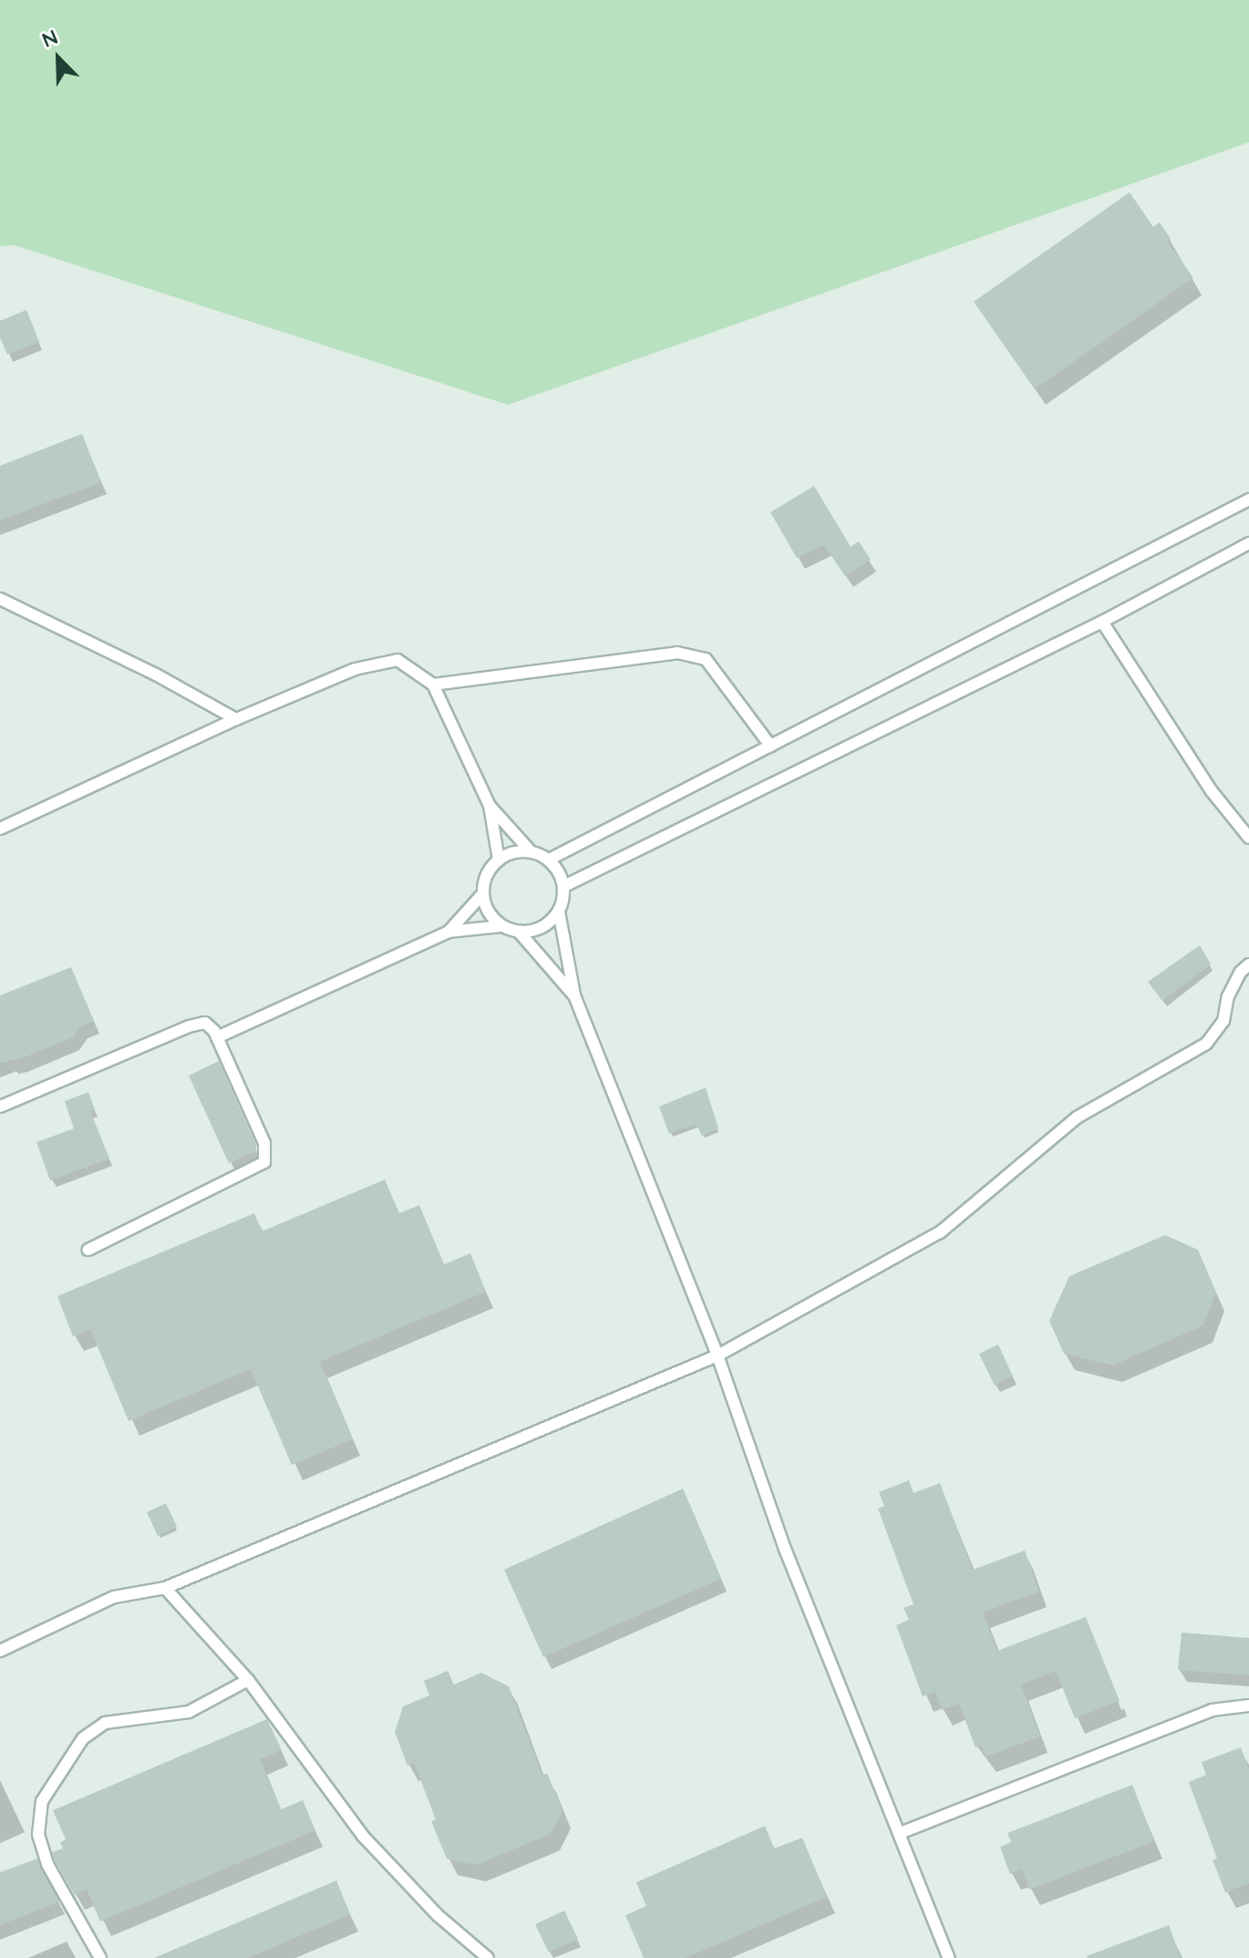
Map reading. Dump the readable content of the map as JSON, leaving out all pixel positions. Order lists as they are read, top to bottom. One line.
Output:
{"north":"top left"}
